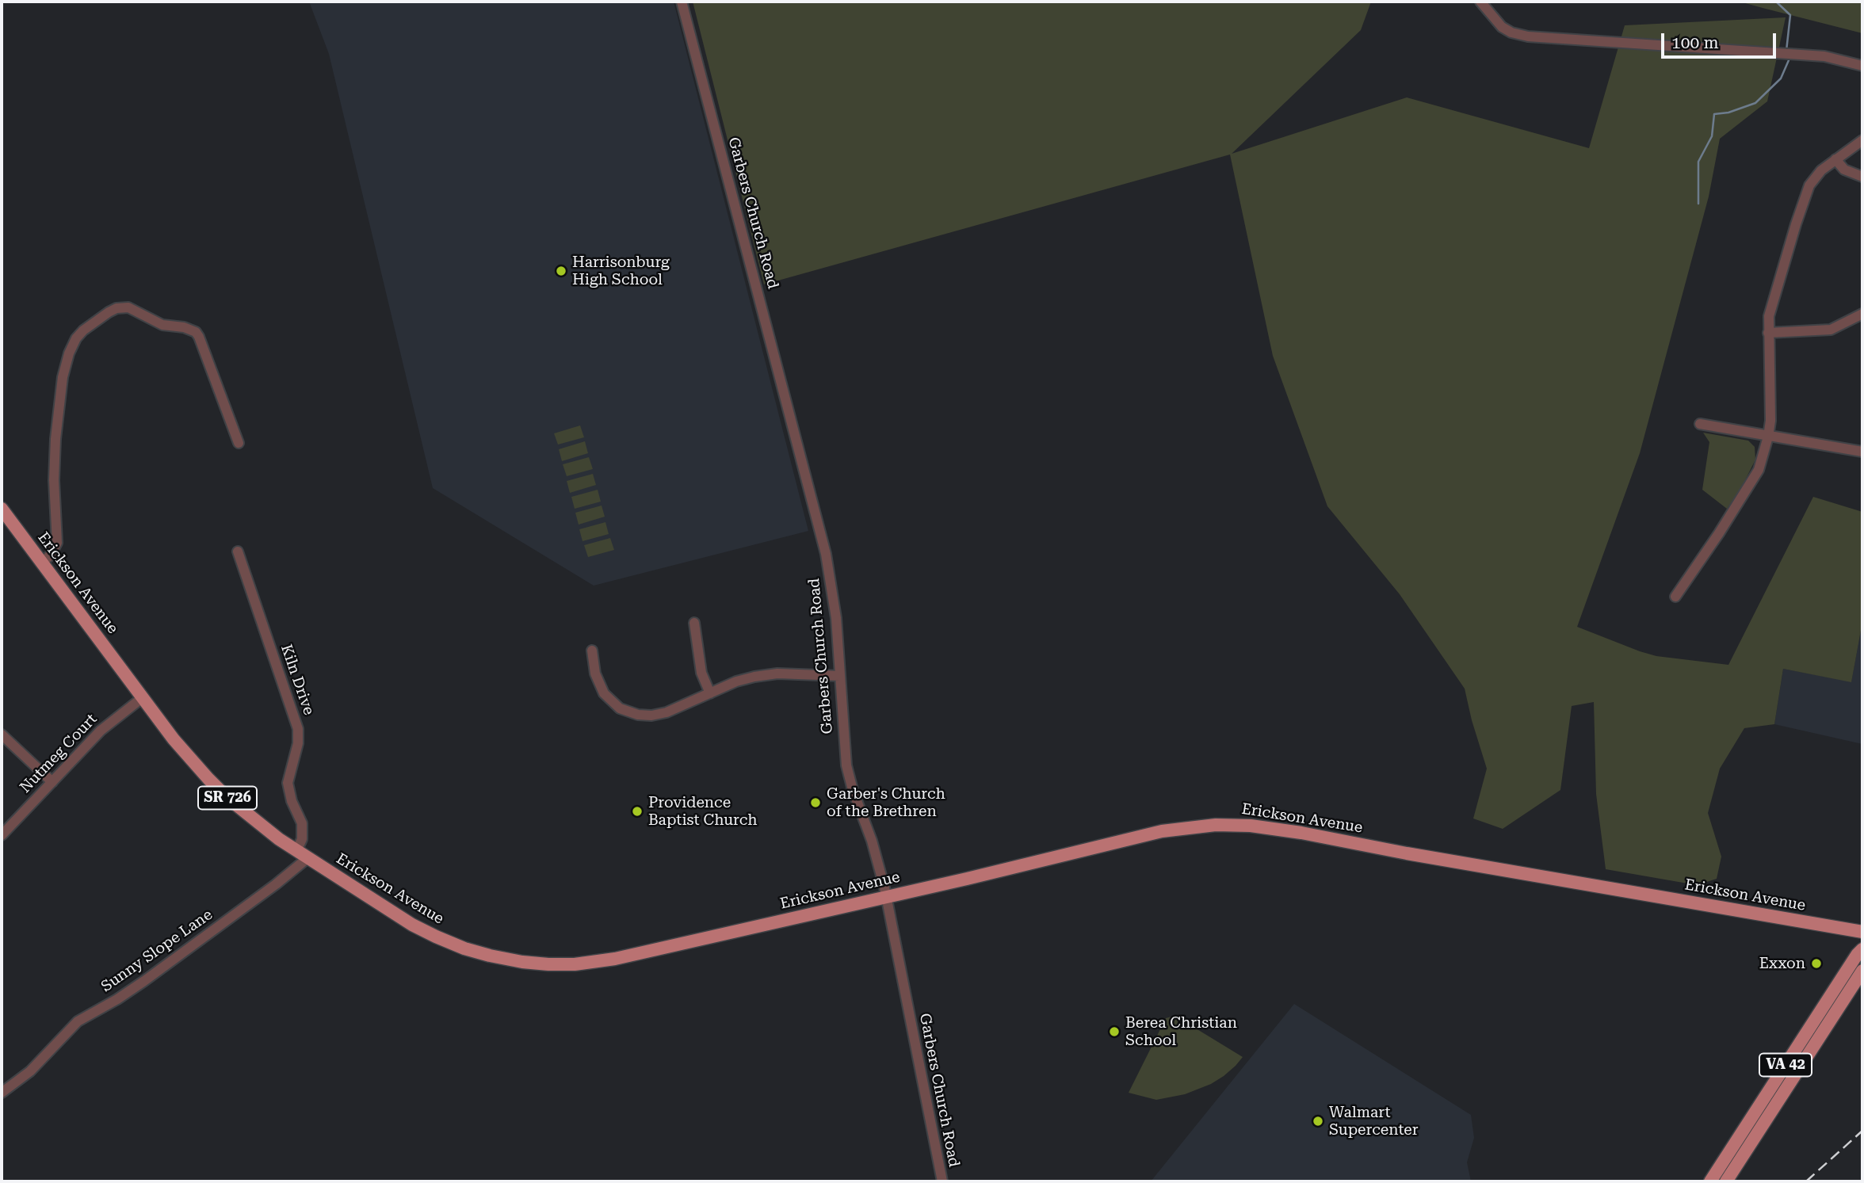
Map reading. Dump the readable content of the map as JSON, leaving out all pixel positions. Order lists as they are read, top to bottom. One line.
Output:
{"streets":{"main road":["Erickson Avenue","SR 726","VA 42"],"street":["Garbers Church Road","Kiln Drive","Nutmeg Court","Sunny Slope Lane"]},"crossings":[["Garbers Church Road","Erickson Avenue"],["Erickson Avenue","Kiln Drive"],["Erickson Avenue","Nutmeg Court"],["Erickson Avenue","Sunny Slope Lane"],["Kiln Drive","Sunny Slope Lane"]],"places":["Harrisonburg High School","Garber's Church of the Brethren","Providence Baptist Church","Exxon","Berea Christian School","Walmart Supercenter"],"scale_bar":"100 m"}
